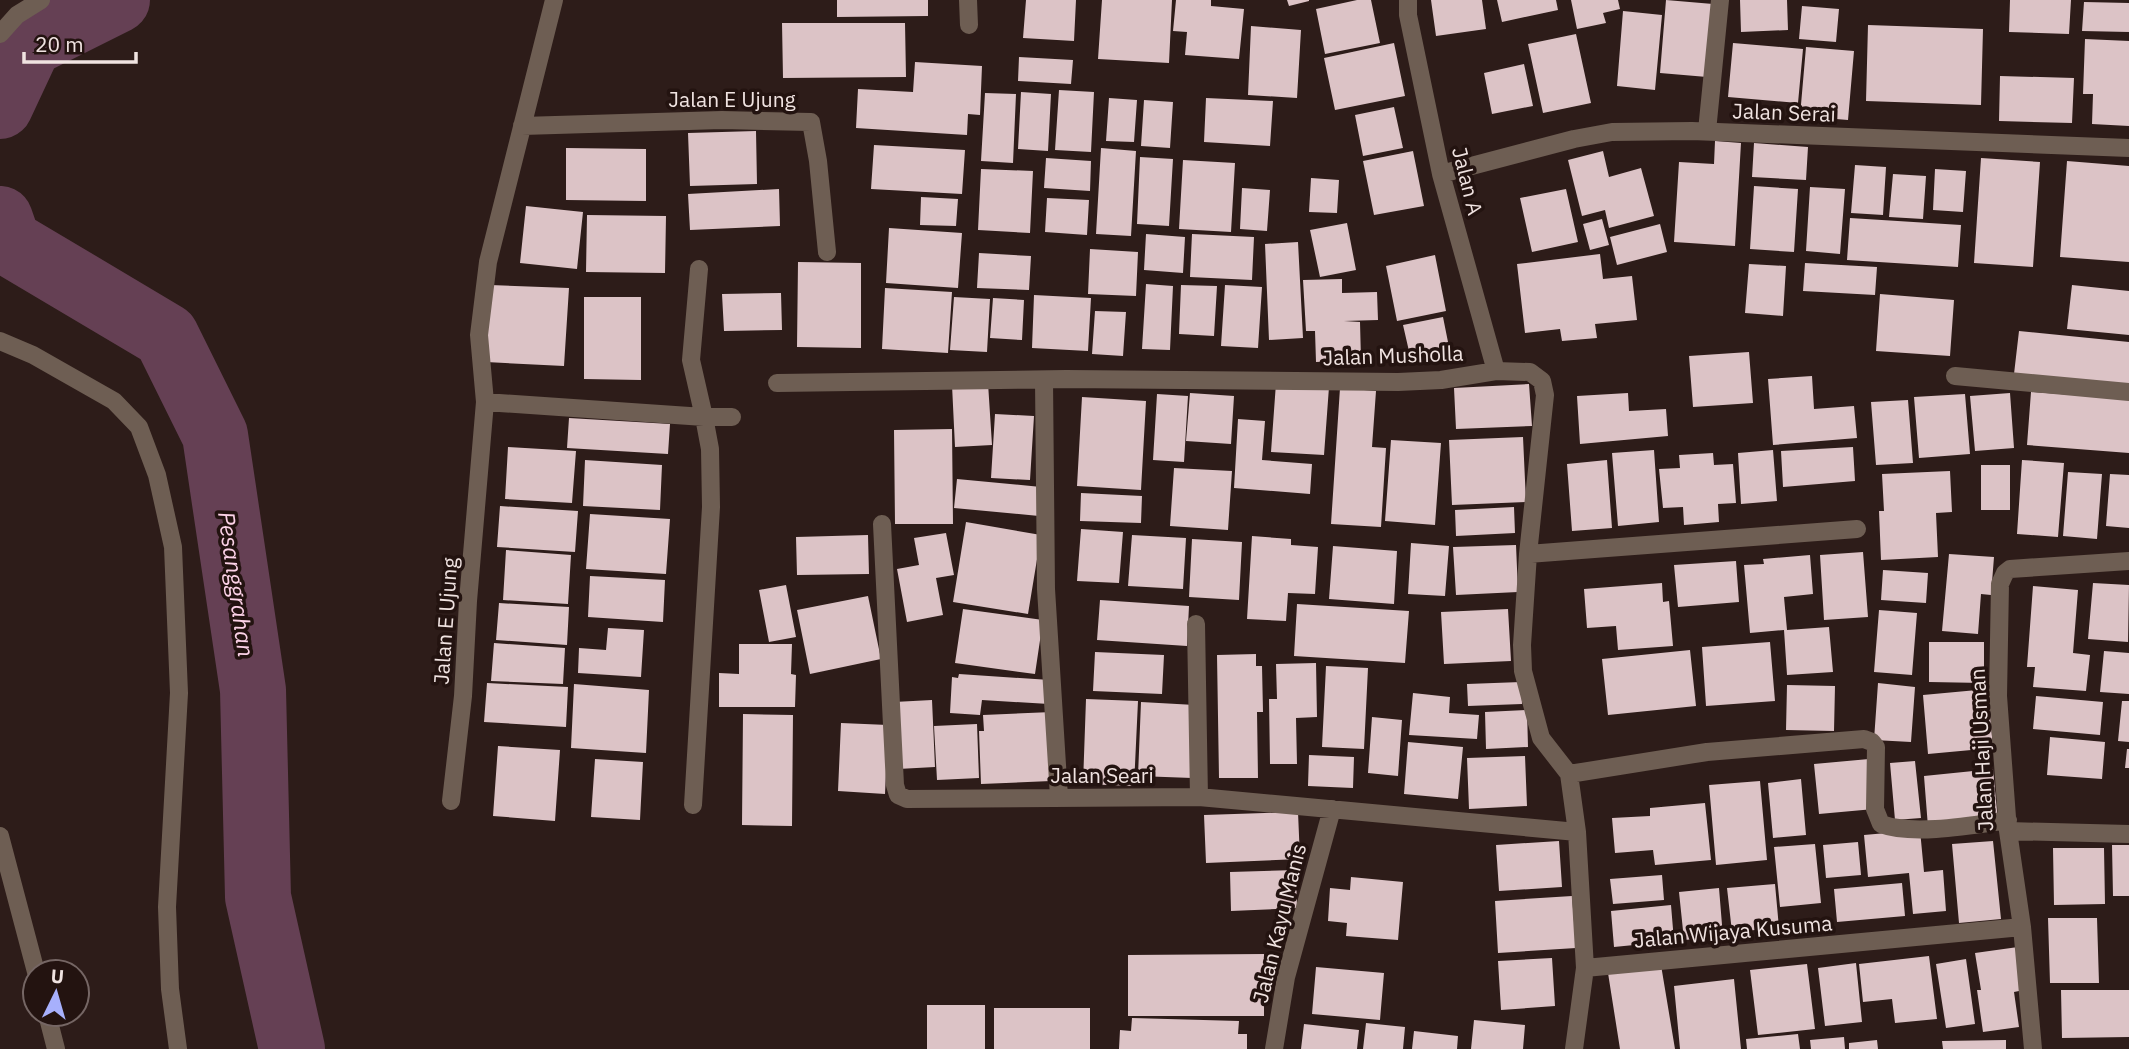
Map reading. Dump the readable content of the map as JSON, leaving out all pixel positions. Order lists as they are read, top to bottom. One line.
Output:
{"streets":{"street":["Jalan E Ujung","Jalan Serai","Jalan A","Jalan Musholla","Jalan Haji Usman","Jalan Seari","Jalan Kayu Manis","Jalan Wijaya Kusuma"]},"crossings":[["Jalan Serai","Jalan A"],["Jalan A","Jalan Musholla"],["Jalan Haji Usman","Jalan Wijaya Kusuma"],["Jalan Seari","Jalan Kayu Manis"]],"water":["Pesanggrahan"],"scale_bar":"20 m","north":"top"}
